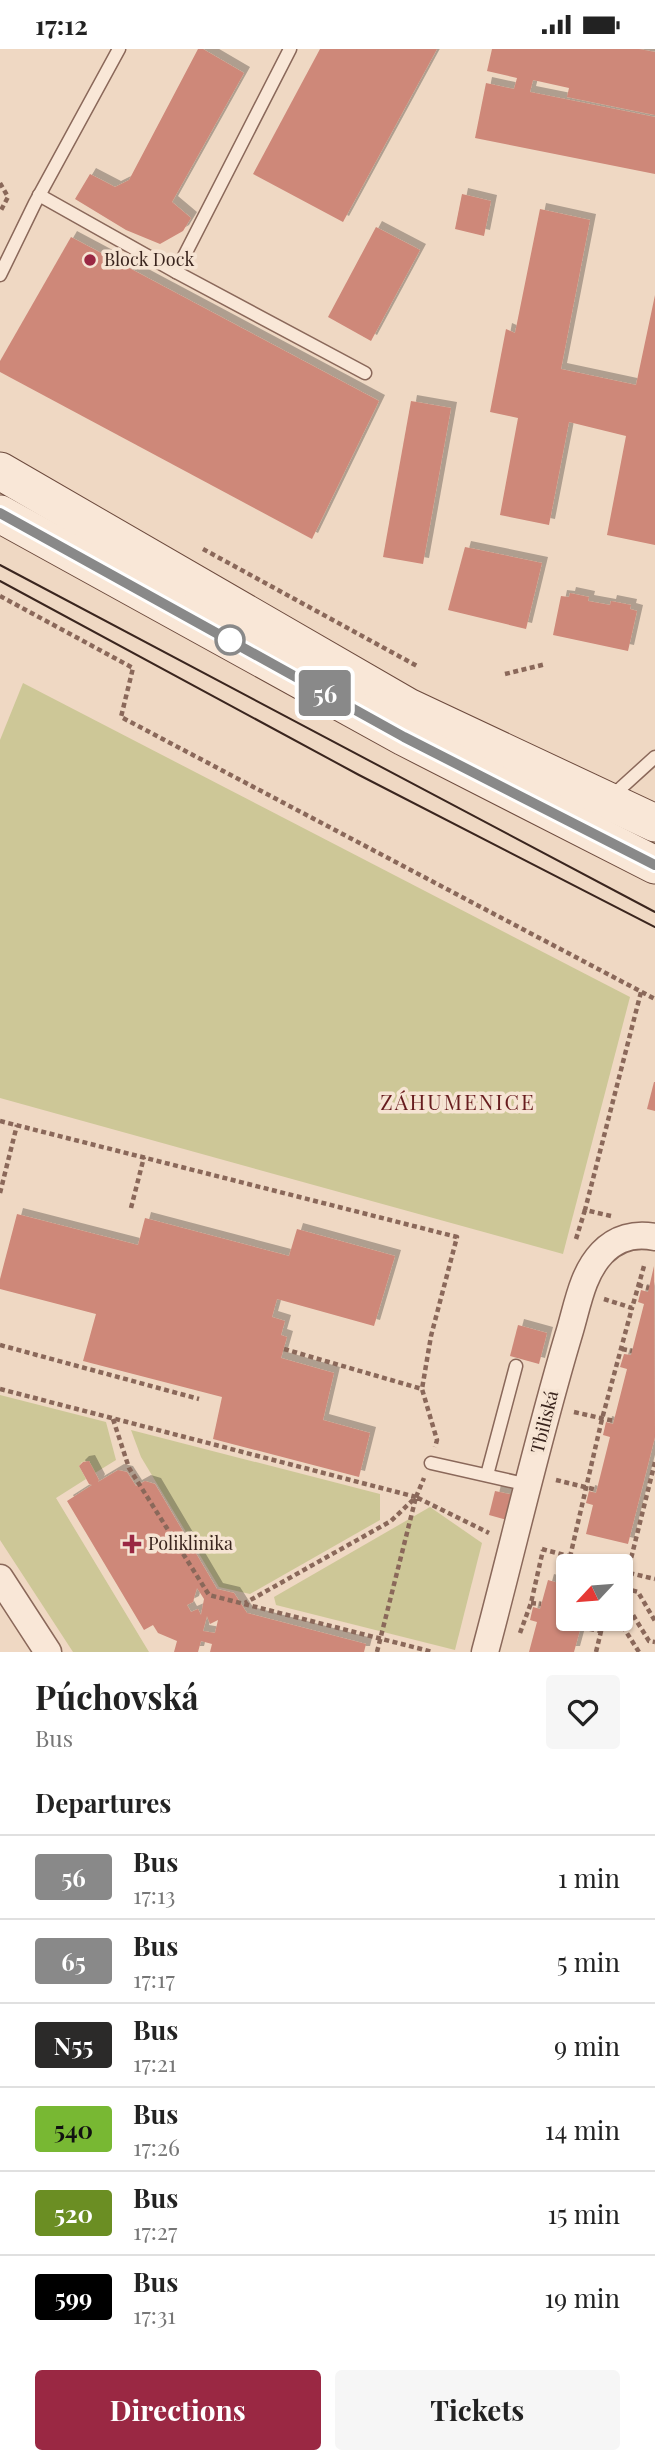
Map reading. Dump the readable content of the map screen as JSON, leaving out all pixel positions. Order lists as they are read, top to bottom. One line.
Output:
{"streets":{"street":["Tbiliská"]},"districts":["ZÁHUMENICE"],"places":{"other":["Block Dock"],"health":["Poliklinika"]},"lines":["bus line 56"],"north":"bottom left","page":{"status":"17:12","on_map":"56","heading":[["Púchovská","Bus"],"Departures"],"list":[{"mark":"56","name":"Bus","note":"17:13","value":"1 min"},{"mark":"65","name":"Bus","note":"17:17","value":"5 min"},{"mark":"N55","name":"Bus","note":"17:21","value":"9 min"},{"mark":"540","name":"Bus","note":"17:26","value":"14 min"},{"mark":"520","name":"Bus","note":"17:27","value":"15 min"},{"mark":"599","name":"Bus","note":"17:31","value":"19 min"}],"buttons":["Directions","Tickets"]}}
